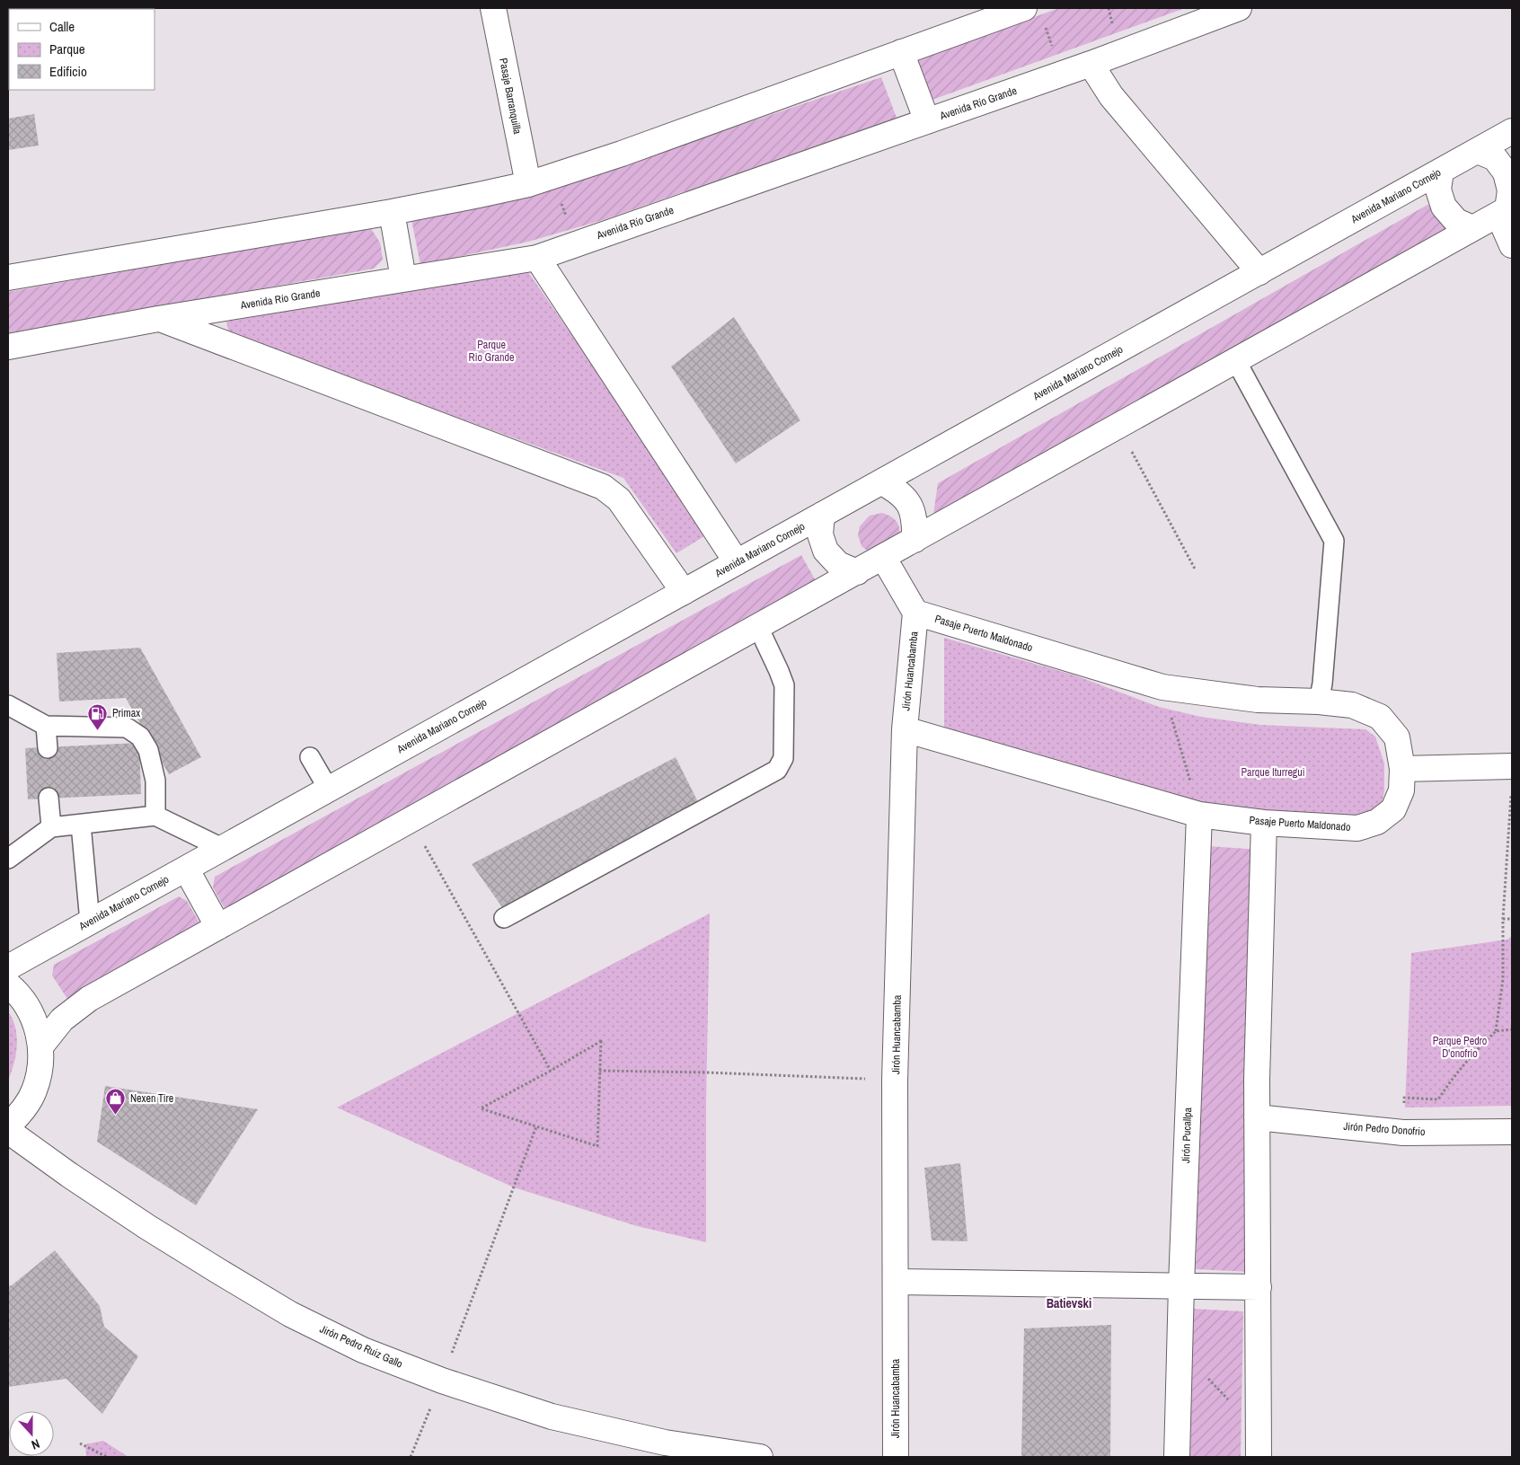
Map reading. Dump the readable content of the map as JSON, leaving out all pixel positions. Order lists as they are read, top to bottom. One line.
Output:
{"streets":{"street":["Pasaje Barranquilla","Avenida Río Grande","Avenida Mariano Cornejo","Pasaje Puerto Maldonado","Jirón Huancabamba","Jirón Pedro Donofrio","Jirón Pucallpa","Jirón Pedro Ruiz Gallo"]},"crossings":[["Pasaje Puerto Maldonado","Jirón Huancabamba"],["Pasaje Puerto Maldonado","Jirón Pucallpa"]],"districts":["Batievski"],"parks":["Parque Rio Grande","Parque Iturregui","Parque Pedro D'onofrio"],"places":{"fuel station":["Primax"],"shop":["Nexen Tire"]},"legend":["Calle","Parque","Edificio"],"north":"bottom"}
